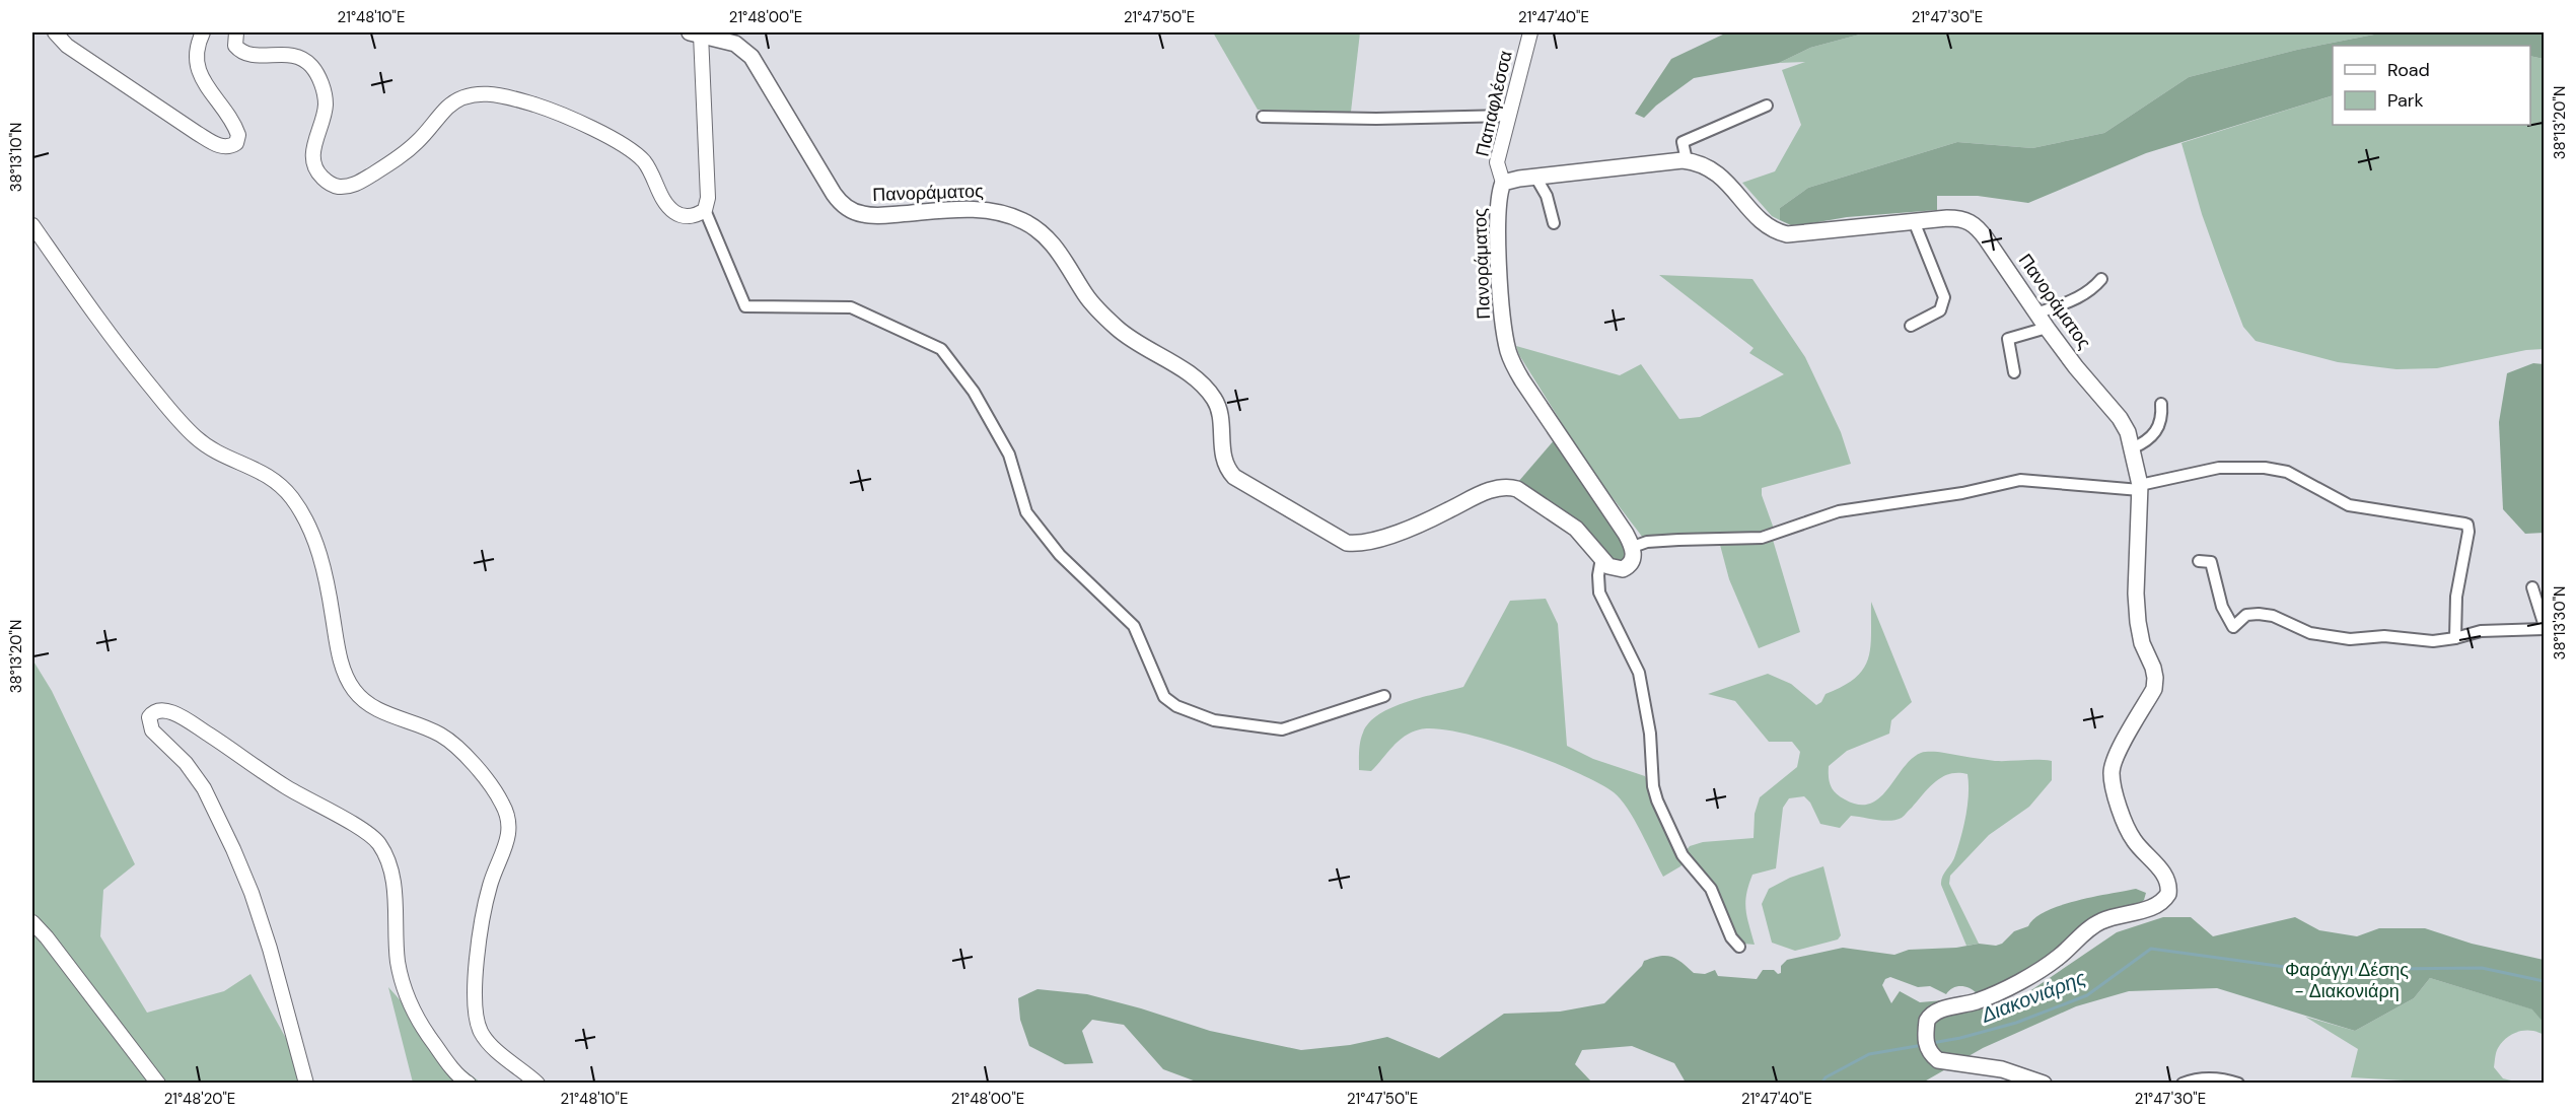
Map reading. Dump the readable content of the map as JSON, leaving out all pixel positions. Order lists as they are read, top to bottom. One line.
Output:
{"streets":{"main road":["Πανοράματος"],"street":["Παπαφλέσσα"]},"crossings":[["Παπαφλέσσα","Πανοράματος"]],"water":["Διακονιάρης"],"parks":["Φαράγγι Δέσης - Διακονιάρη"],"legend":["Road","Park"],"coordinates":["21°48'10\"E","21°48'00\"E","21°47'50\"E","21°47'40\"E","21°47'30\"E","38°13'20\"N","38°13'10\"N","38°13'30\"N","21°48'20\"E"]}
